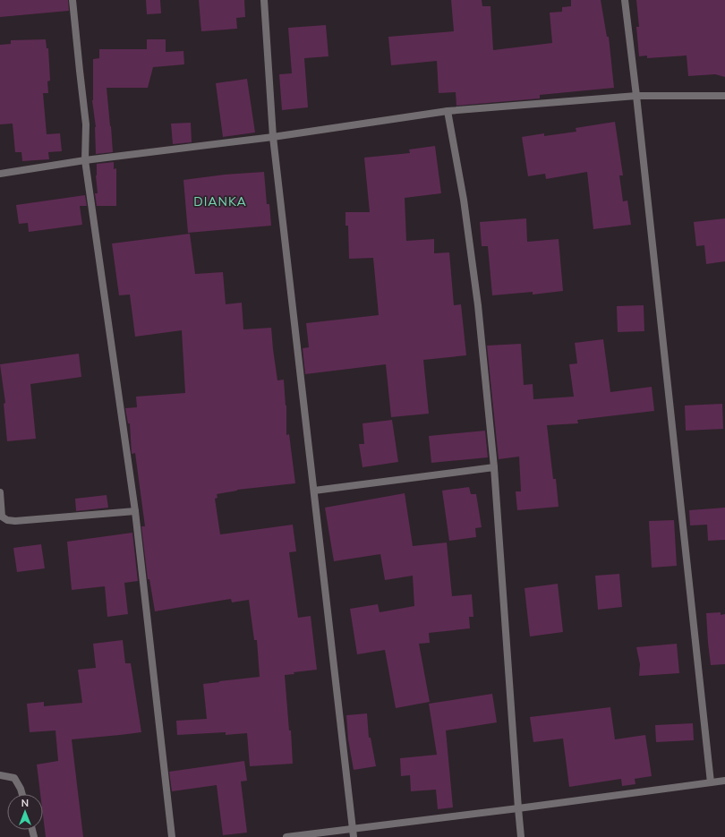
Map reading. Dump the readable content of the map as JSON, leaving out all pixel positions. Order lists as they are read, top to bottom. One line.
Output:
{"districts":["DIANKA"],"north":"top"}
